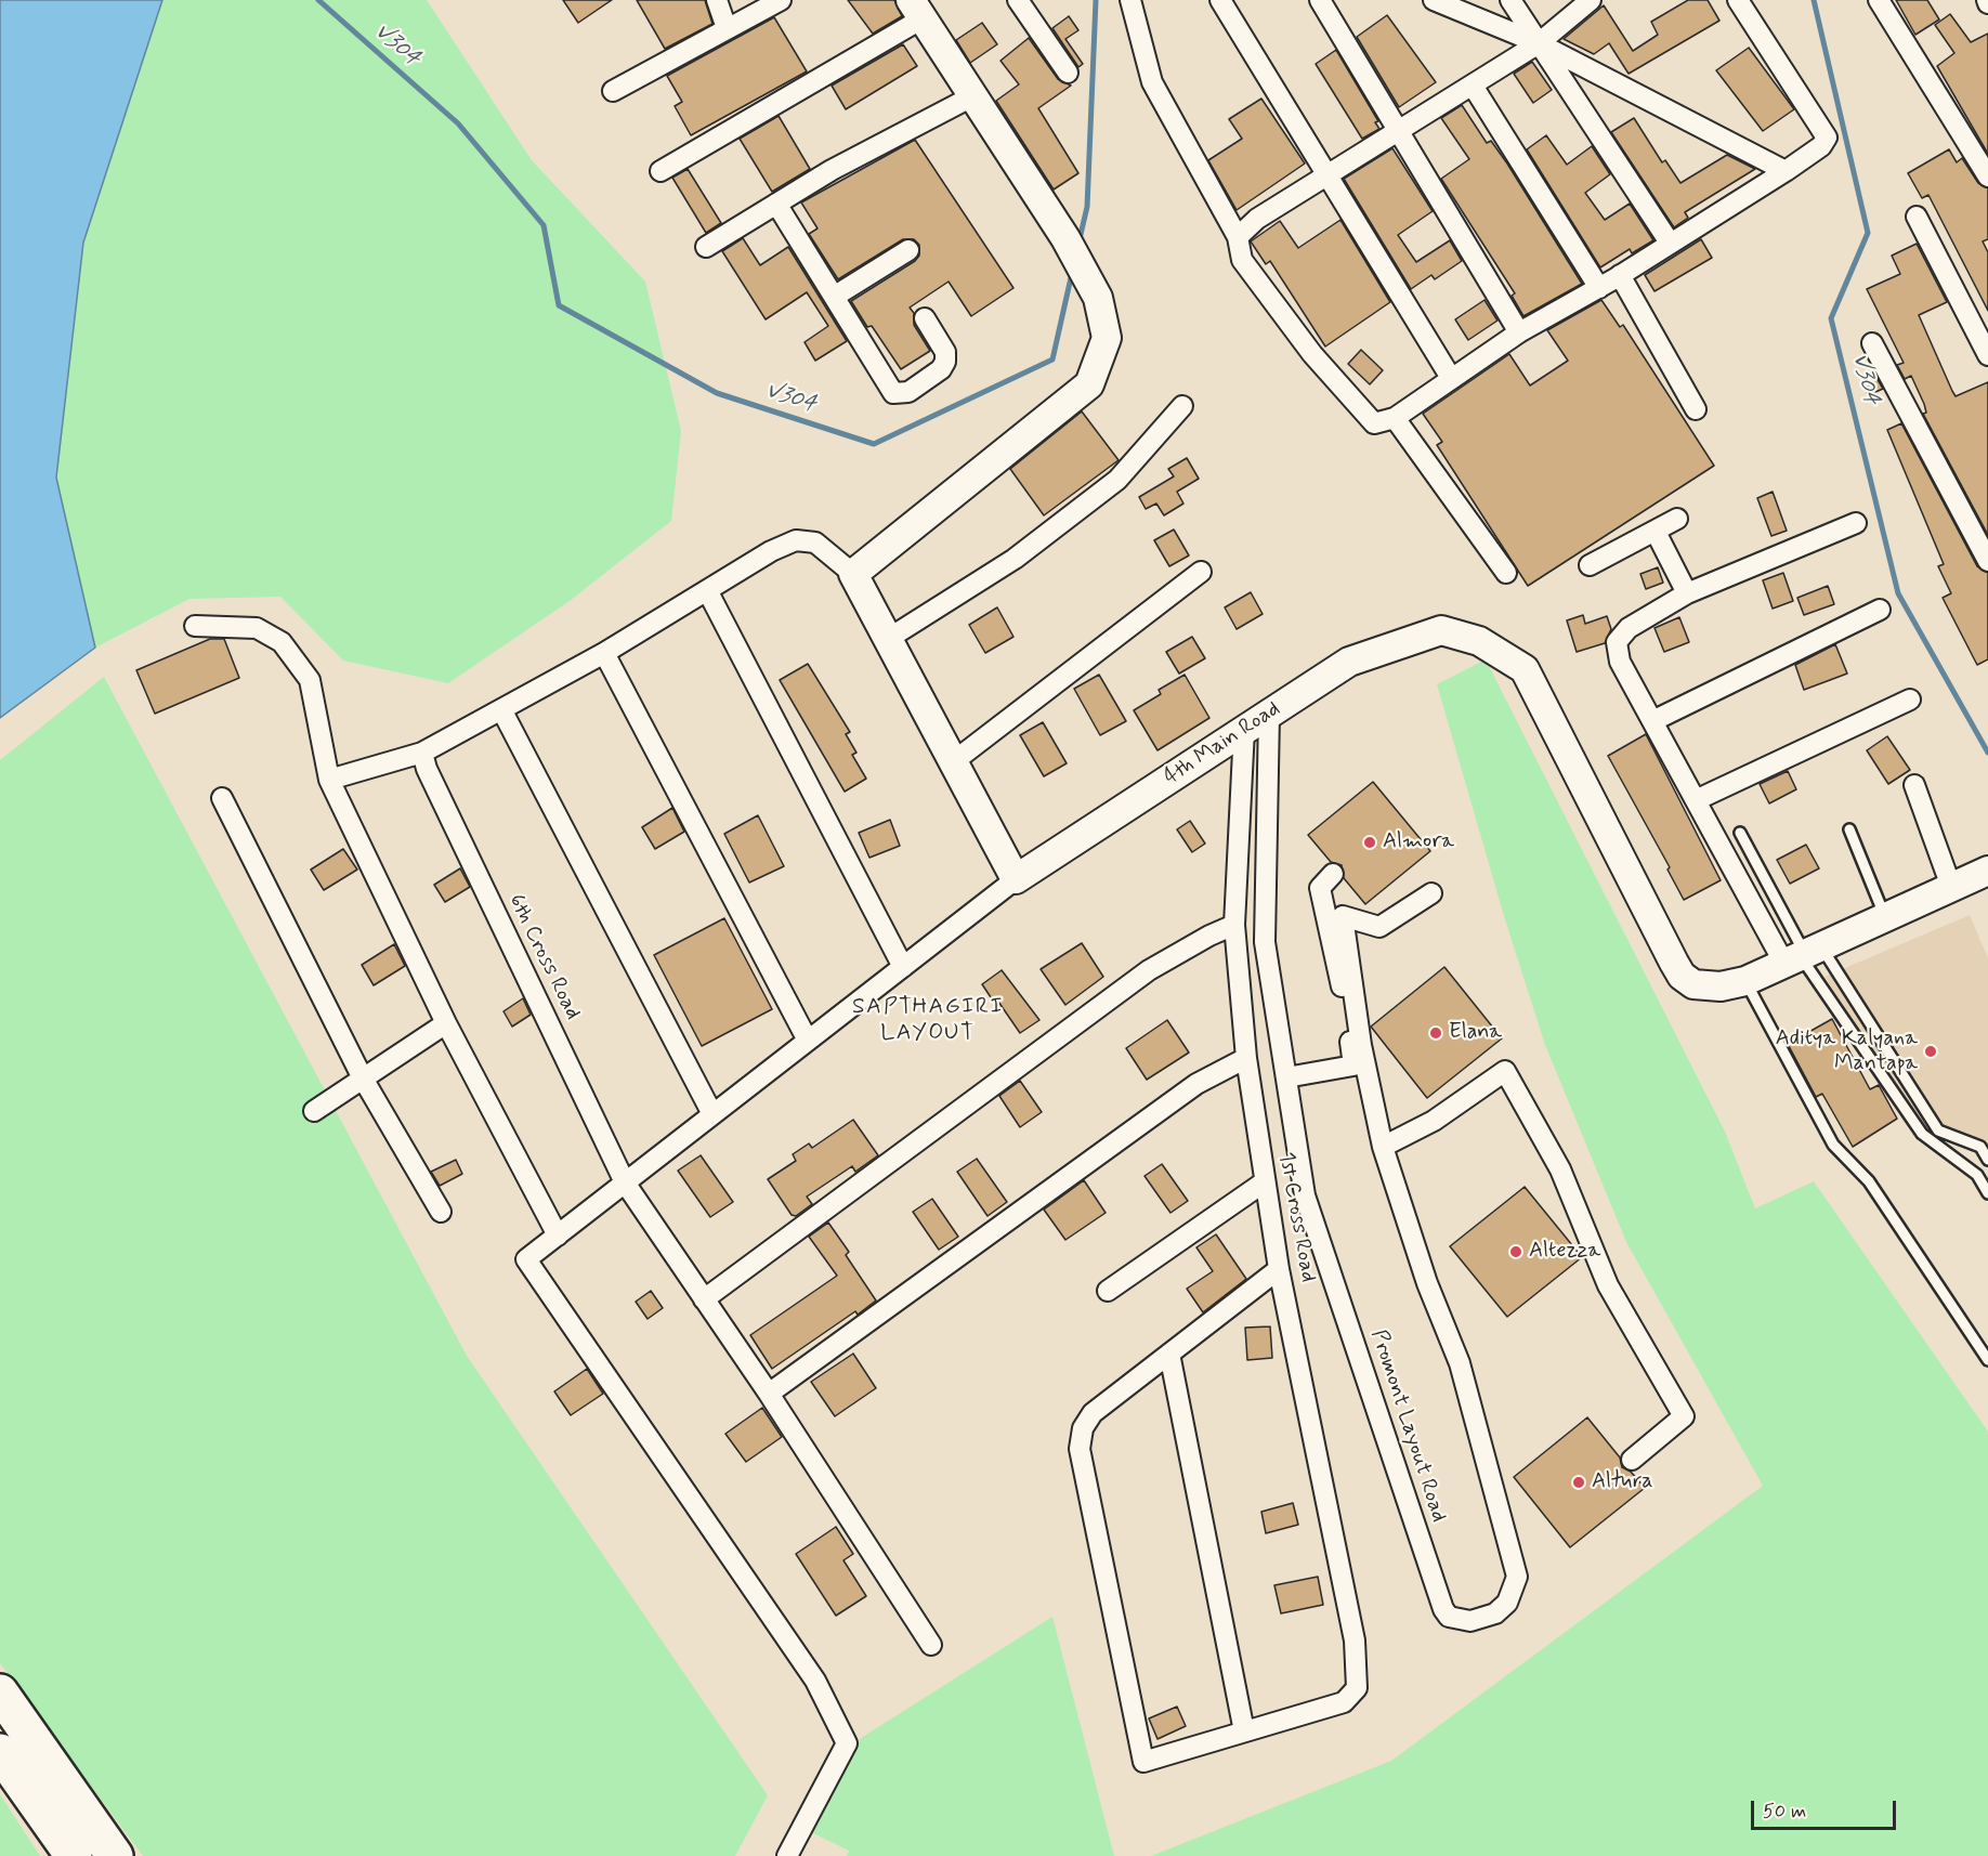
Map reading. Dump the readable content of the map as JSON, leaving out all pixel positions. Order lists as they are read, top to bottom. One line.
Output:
{"streets":{"street":["4th Main Road","6th Cross Road","1st Cross Road","Promont Layout Road"]},"crossings":[["4th Main Road","1st Cross Road"],["4th Main Road","Promont Layout Road"]],"districts":["SAPTHAGIRI LAYOUT"],"water":["V304"],"places":["Almora","Elana","Aditya Kalyana Mantapa","Altezza","Altura"],"scale_bar":"50 m"}
